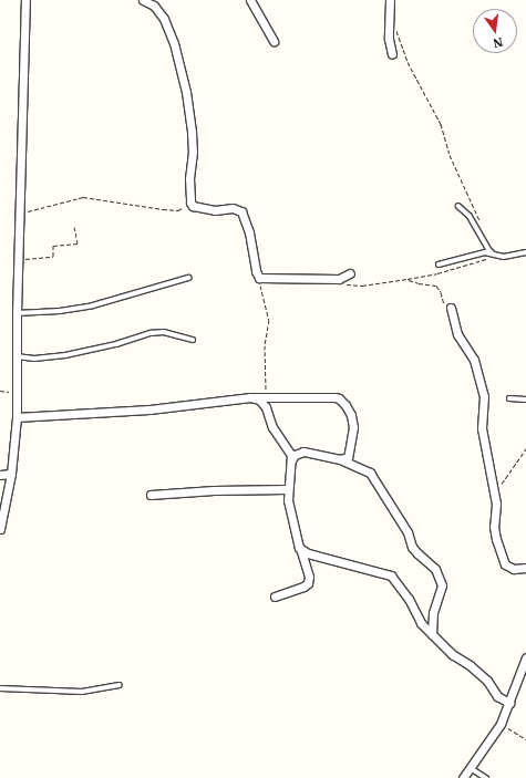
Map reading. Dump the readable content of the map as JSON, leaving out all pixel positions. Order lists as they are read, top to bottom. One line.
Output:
{"north":"bottom"}
